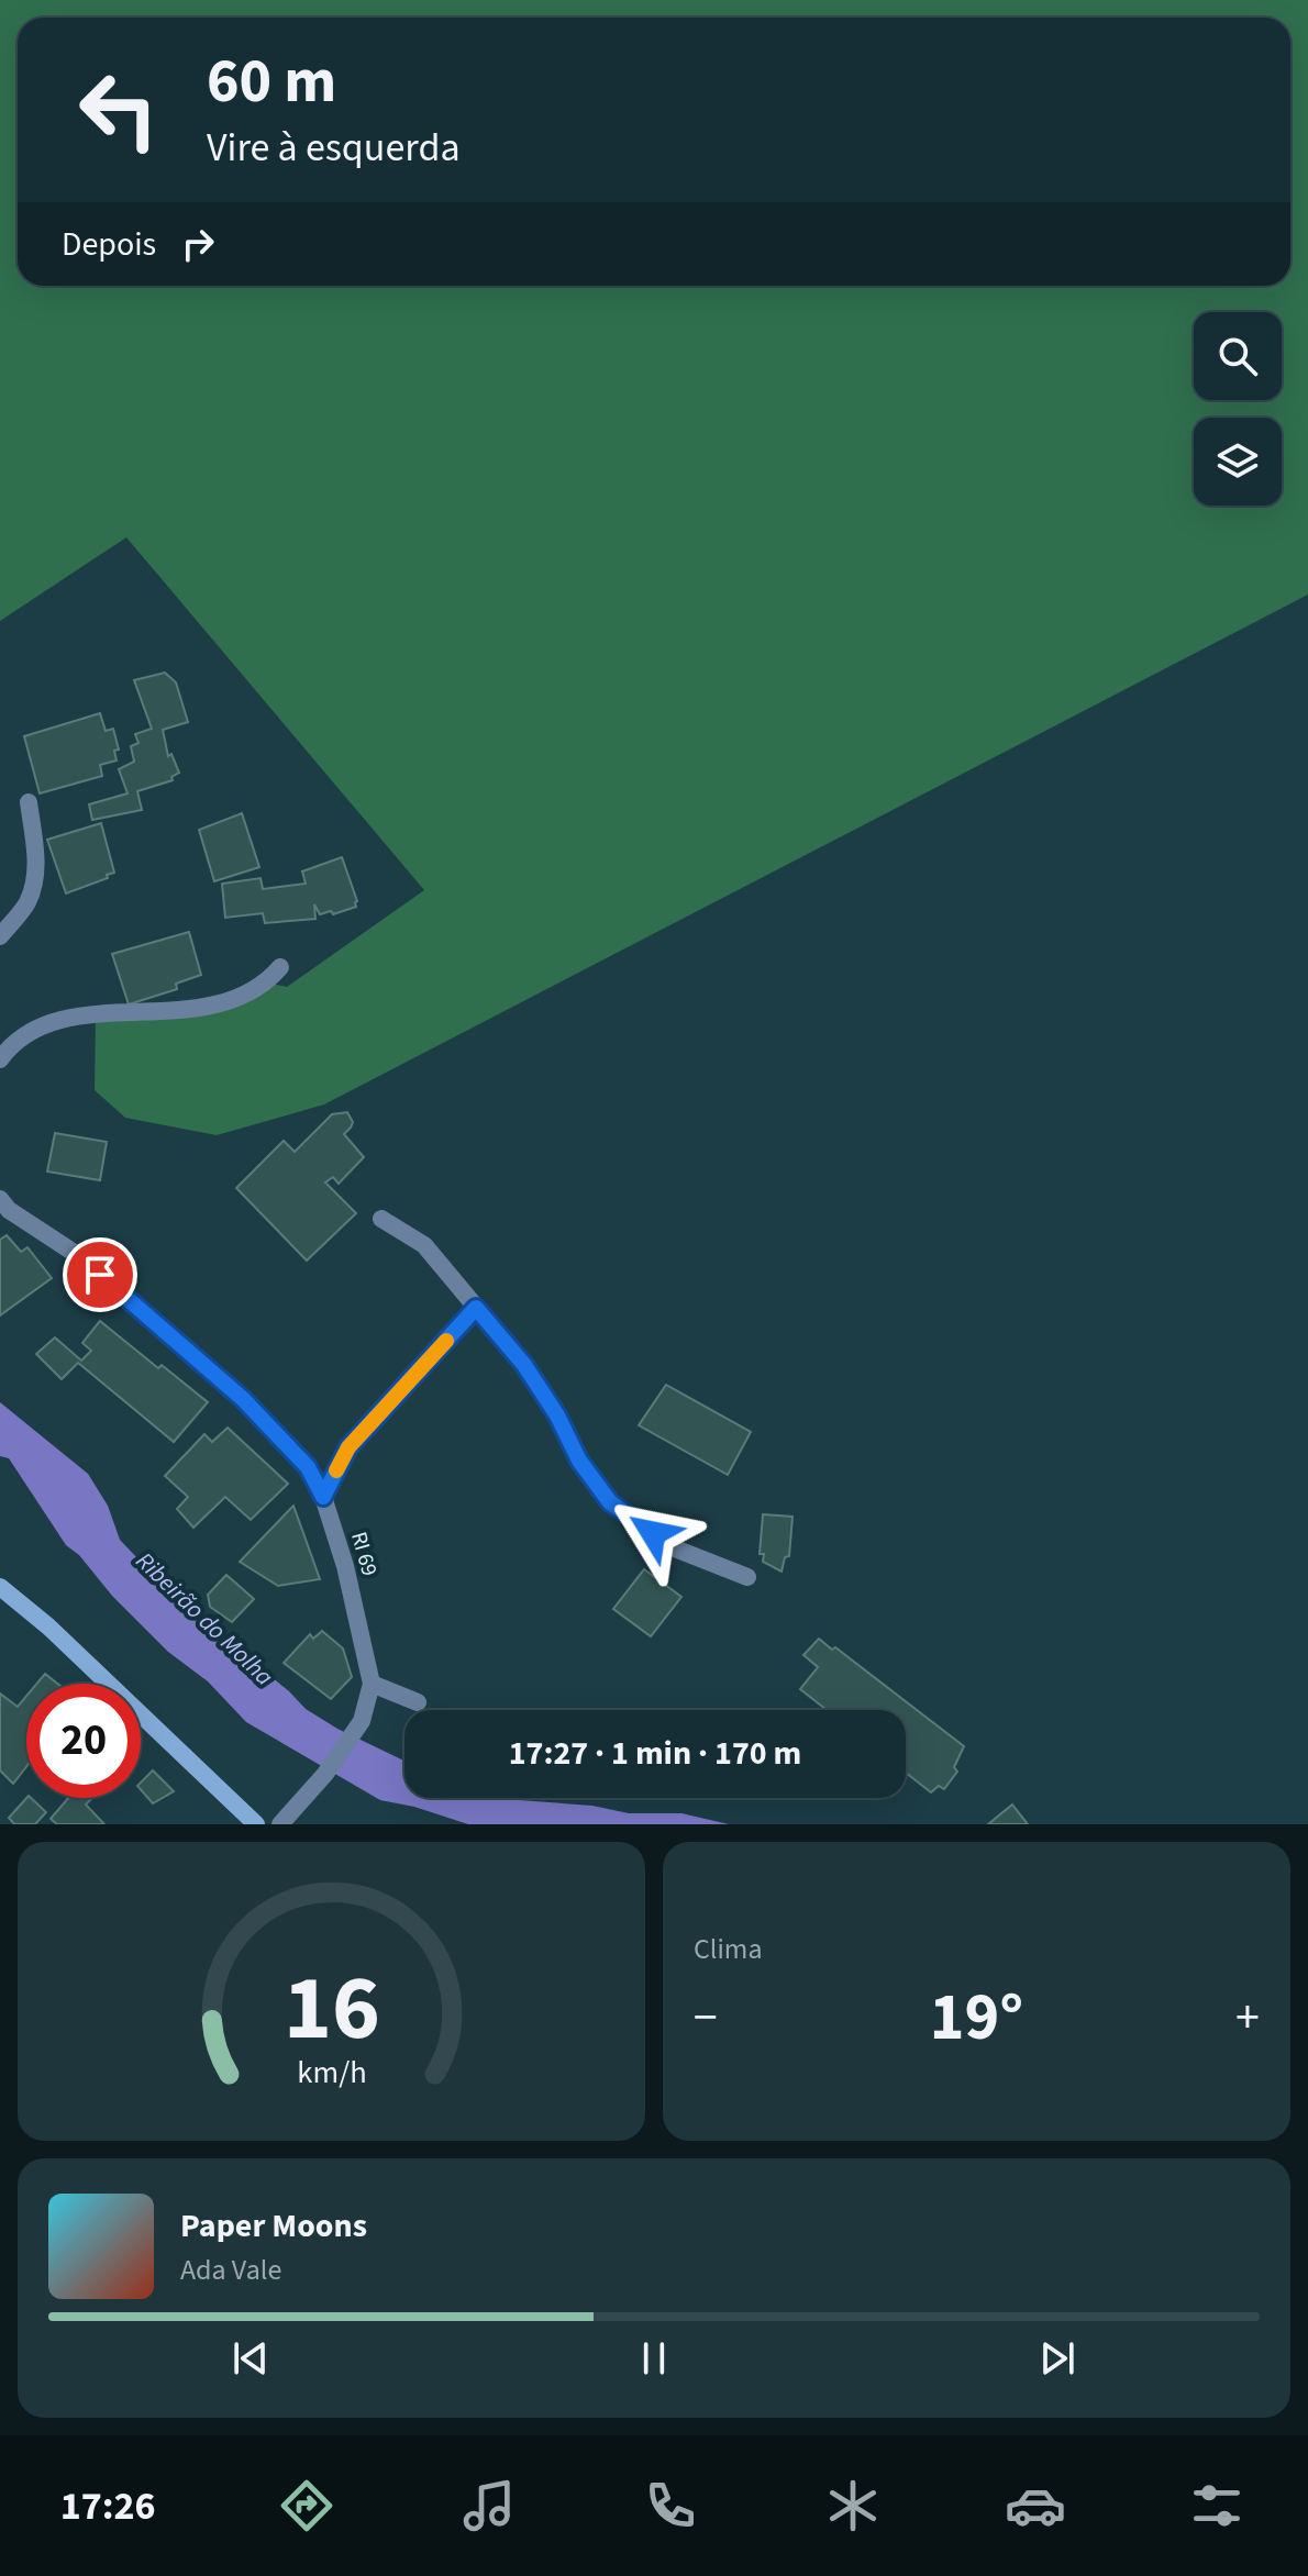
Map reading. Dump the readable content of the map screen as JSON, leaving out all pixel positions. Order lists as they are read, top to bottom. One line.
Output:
{"streets":{"street":["RI 69"]},"water":["Ribeirão do Molha"],"page":{"turn":["60 m","Vire à esquerda"],"then":"Depois","limit":"20","trip":"17:27 · 1 min · 170 m","tile":"Clima","heat":["−","19°","+"],"song":["Paper Moons","Ada Vale"],"tabs":"17:26","gauge":["16","km/h"]}}
